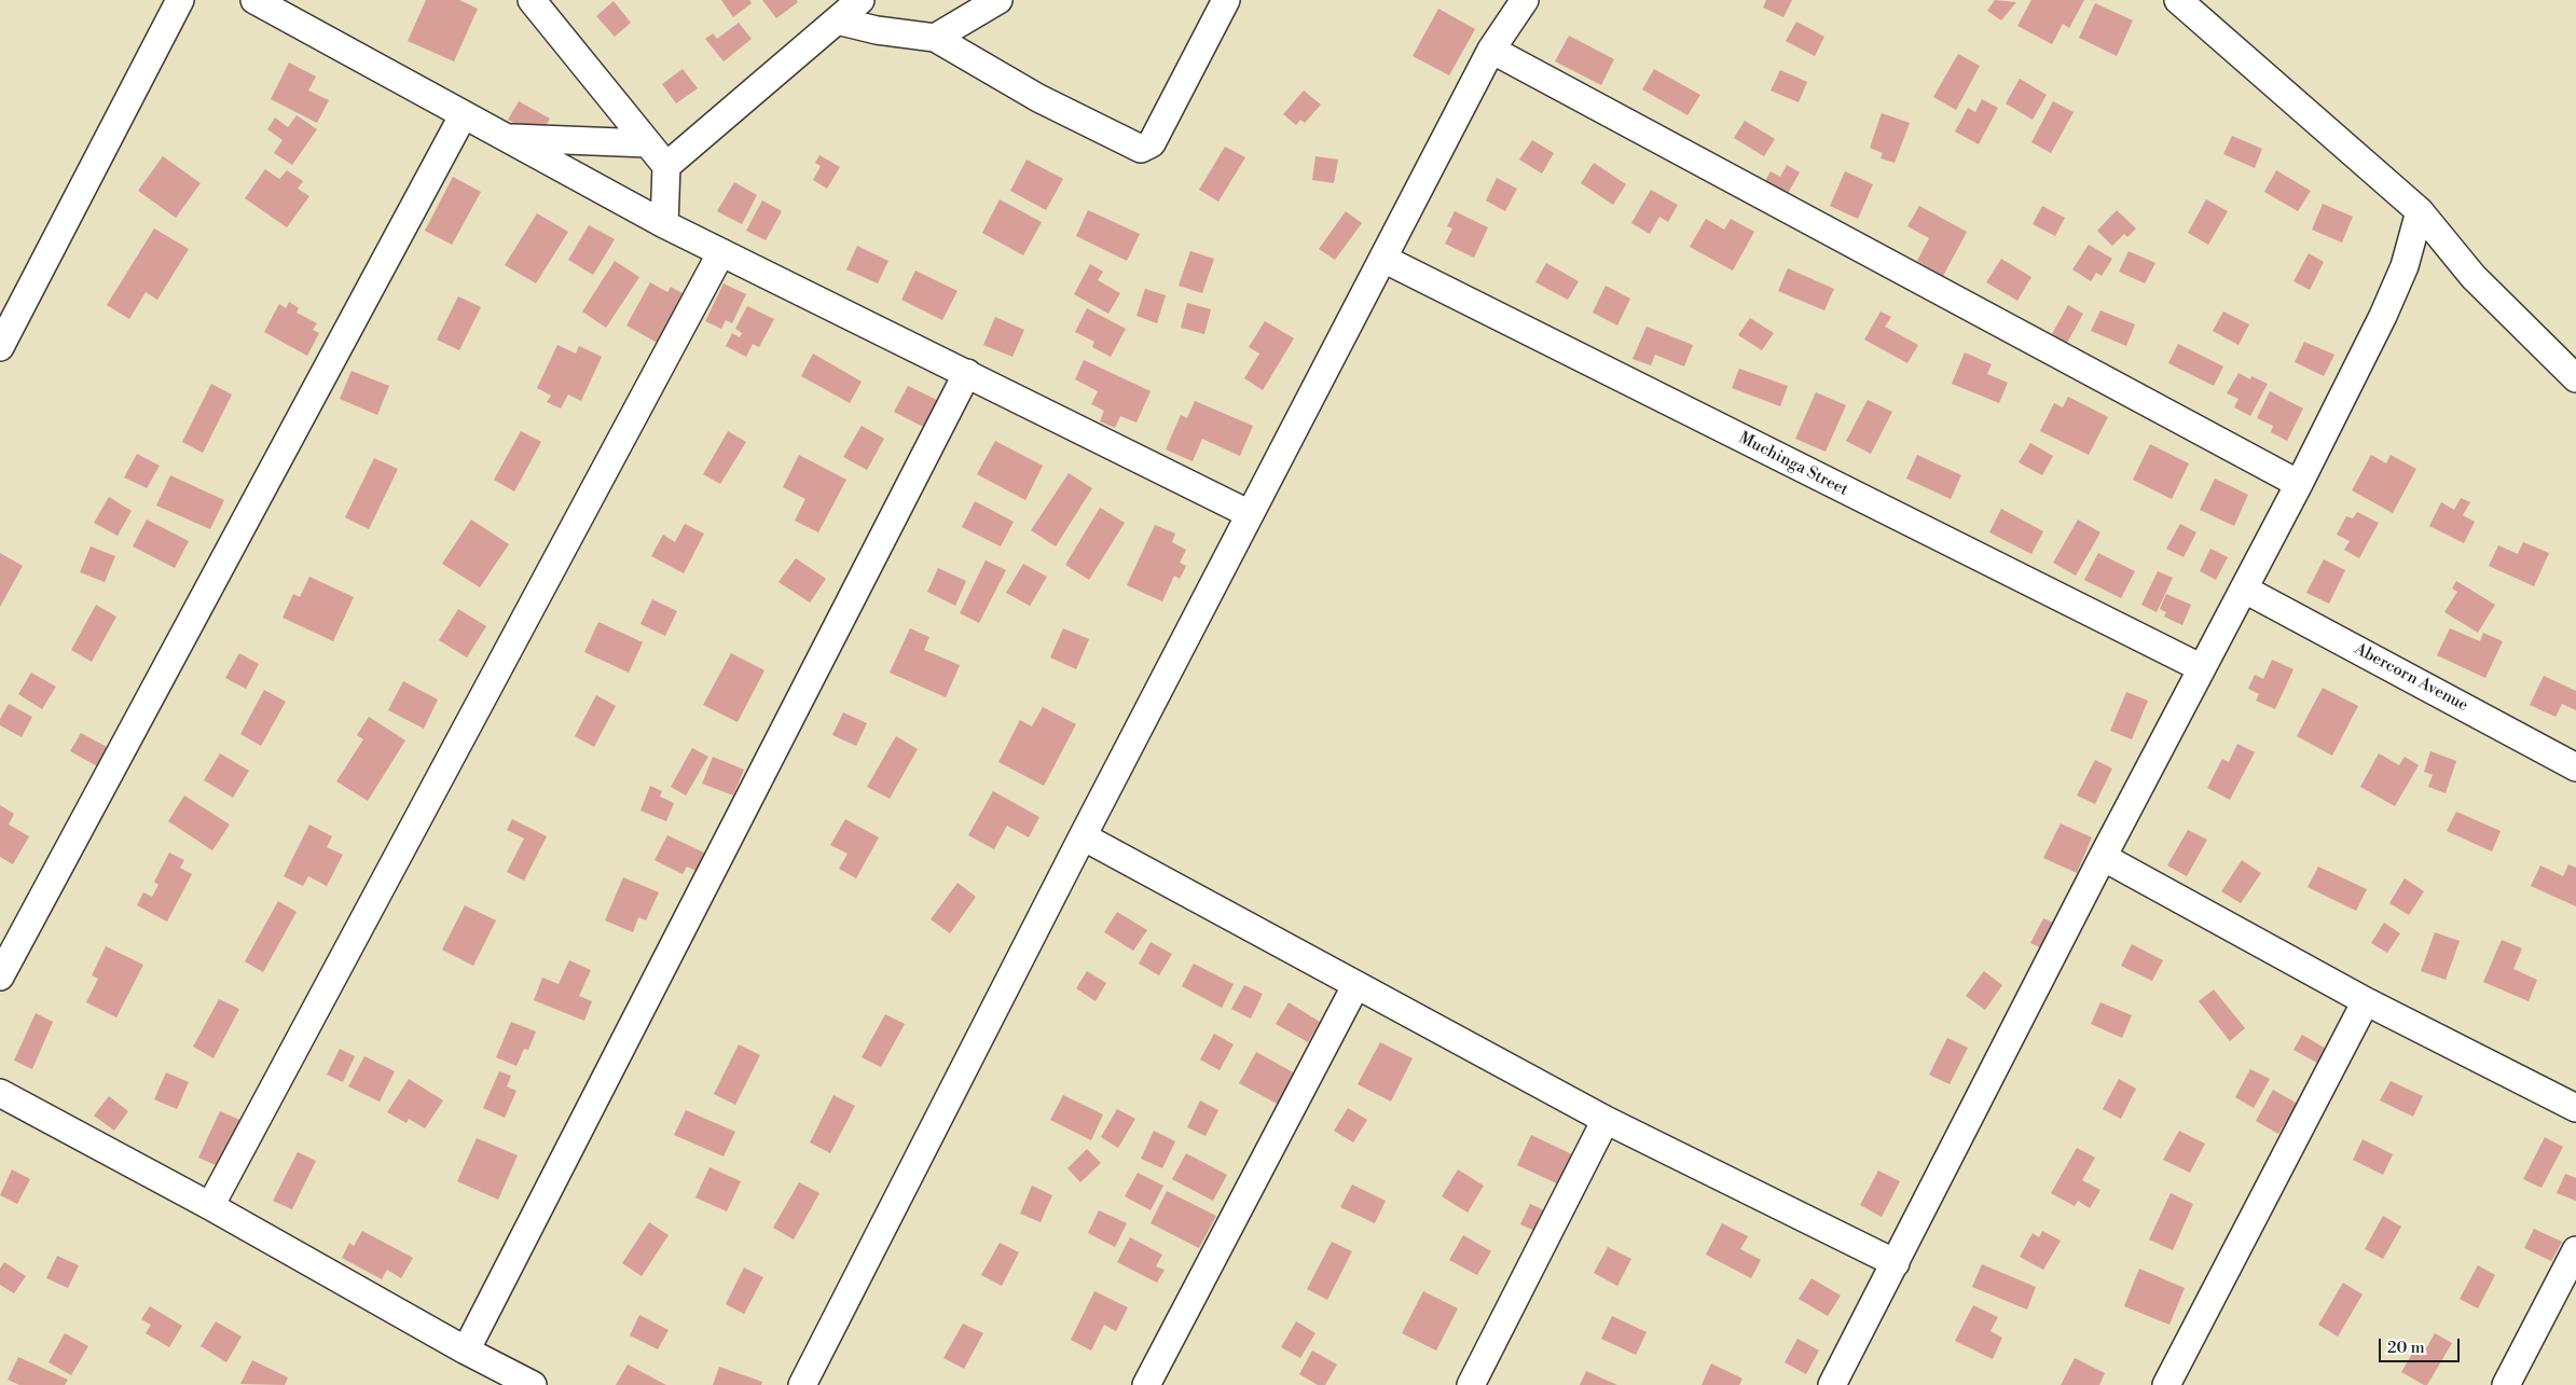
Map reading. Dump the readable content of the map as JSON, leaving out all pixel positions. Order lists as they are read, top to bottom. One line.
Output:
{"streets":{"street":["Muchinga Street","Abercorn Avenue"]},"scale_bar":"20 m"}
